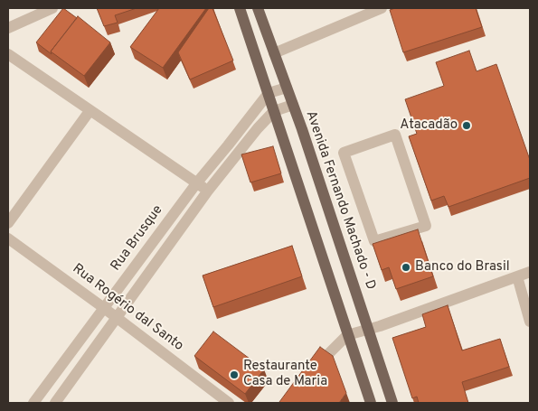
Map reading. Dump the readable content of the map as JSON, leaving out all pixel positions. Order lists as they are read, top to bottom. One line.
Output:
{"streets":{"main road":["Avenida Fernando Machado - D"],"street":["Rua Brusque","Rua Rogério dal Santo"]},"crossings":[["Rua Brusque","Rua Rogério dal Santo"]],"places":["Atacadão","Banco do Brasil","Restaurante Casa de Maria"]}
